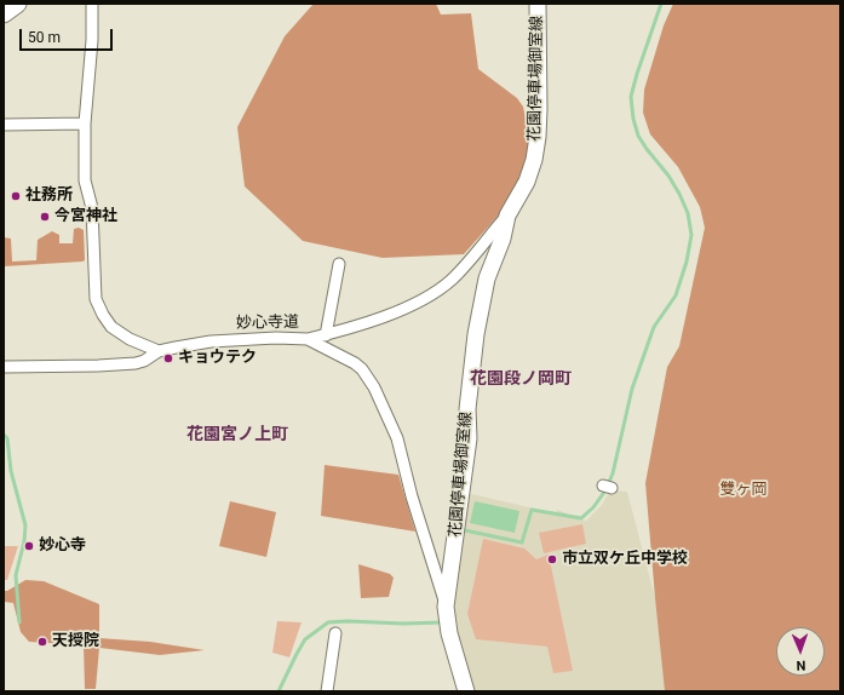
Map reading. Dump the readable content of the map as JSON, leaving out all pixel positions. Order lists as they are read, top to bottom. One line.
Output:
{"streets":{"main road":["花園停車場御室線"],"street":["妙心寺道"]},"crossings":[["花園停車場御室線","妙心寺道"]],"districts":["花園段ノ岡町","花園宮ノ上町"],"parks":["雙ヶ岡"],"places":["社務所","今宮神社","キョウテク","妙心寺","市立双ケ丘中学校","天授院"],"scale_bar":"50 m","north":"bottom"}
